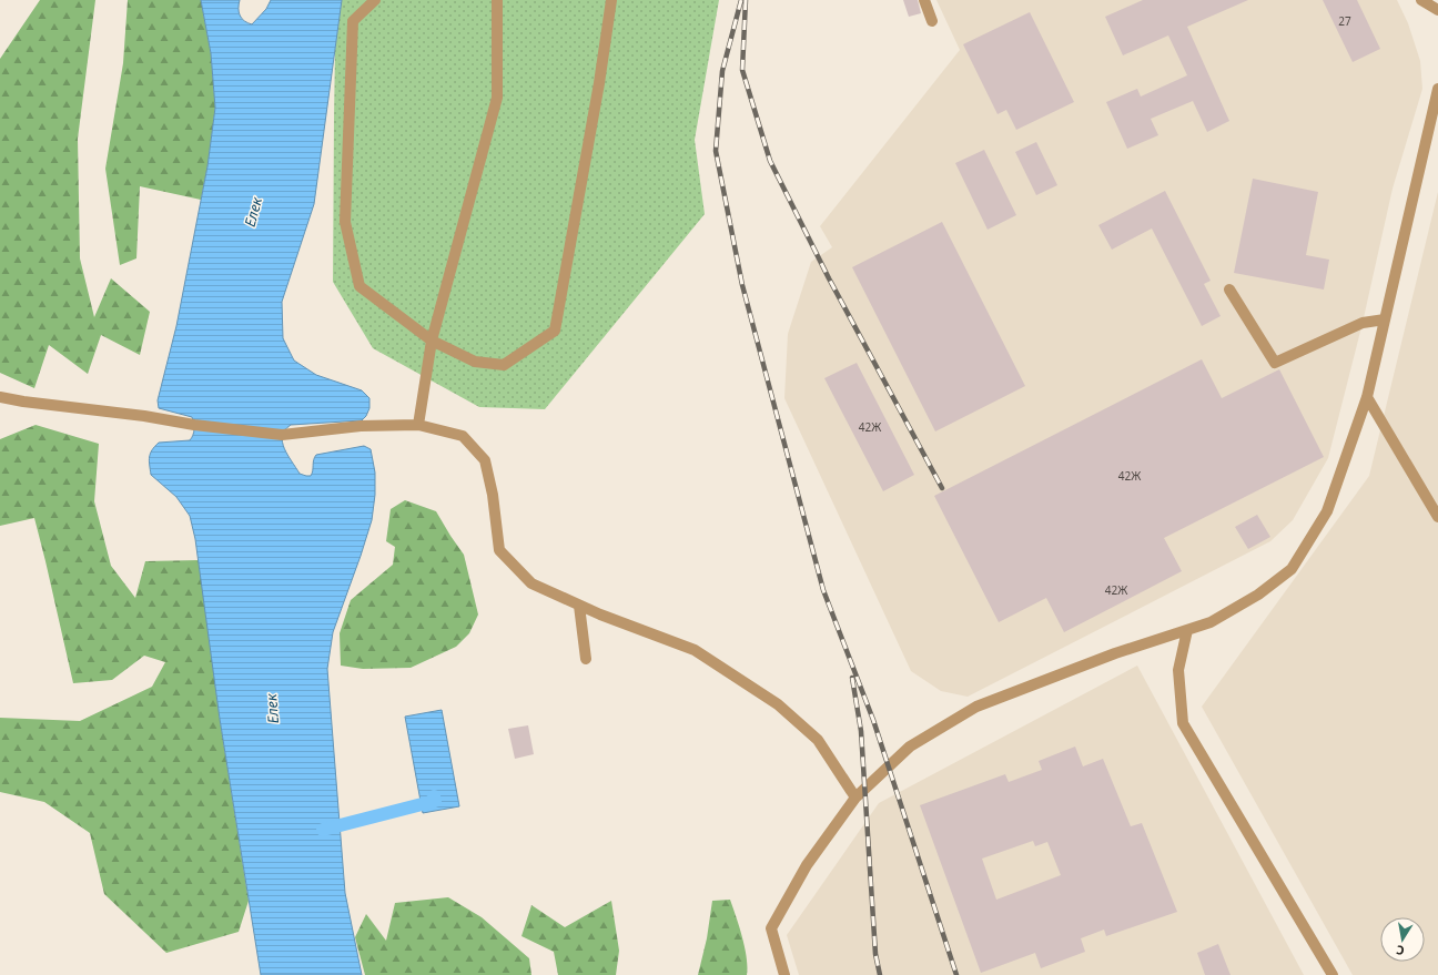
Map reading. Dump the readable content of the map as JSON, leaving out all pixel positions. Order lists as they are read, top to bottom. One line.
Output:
{"water":["Елек"],"house_numbers":["27","42Ж","42Ж","42Ж"],"north":"bottom"}
